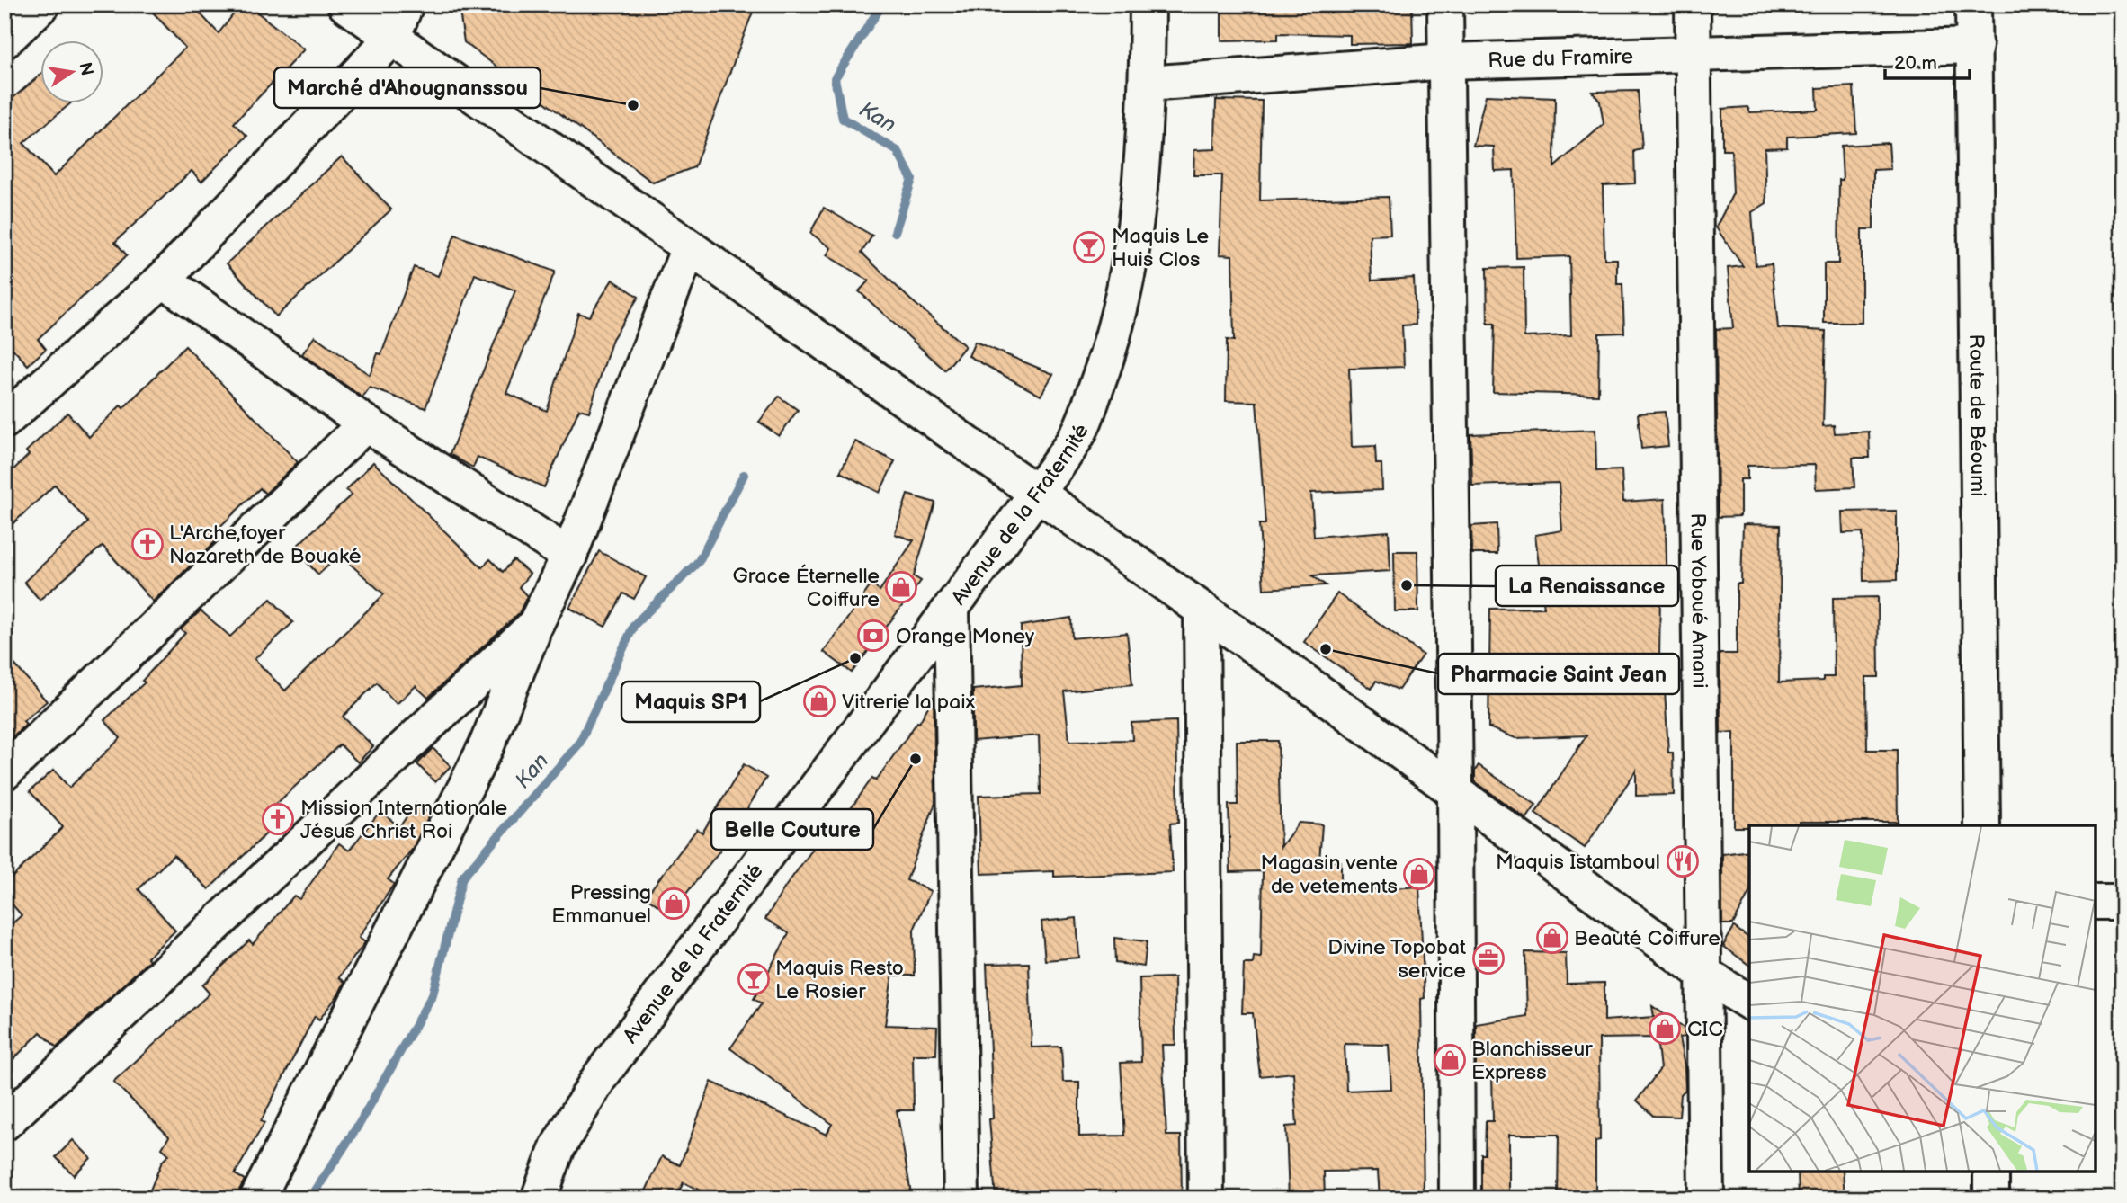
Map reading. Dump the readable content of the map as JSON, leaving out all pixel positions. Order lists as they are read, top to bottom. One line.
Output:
{"streets":{"street":["Rue du Framire","Route de Béoumi","Avenue de la Fraternité","Rue Yoboué Amani"]},"crossings":[["Rue du Framire","Route de Béoumi"],["Rue du Framire","Avenue de la Fraternité"],["Rue du Framire","Rue Yoboué Amani"]],"water":["Kan"],"places":{"other":["Marché d'Ahougnanssou","La Renaissance","Pharmacie Saint Jean","Maquis SP1","Belle Couture"],"bar":["Maquis Le Huis Clos","Maquis Resto Le Rosier"],"church":["L'Arche,foyer Nazareth de Bouaké","Mission Internationale Jésus Christ Roi"],"shop":["Grace Éternelle Coiffure","Vitrerie la paix","Magasin vente de vetements","Pressing Emmanuel","Beauté Coiffure","CIC","Blanchisseur Express"],"bank":["Orange Money"],"restaurant":["Maquis Istamboul"],"office":["Divine Topobat service"]},"scale_bar":"20 m","north":"right"}
